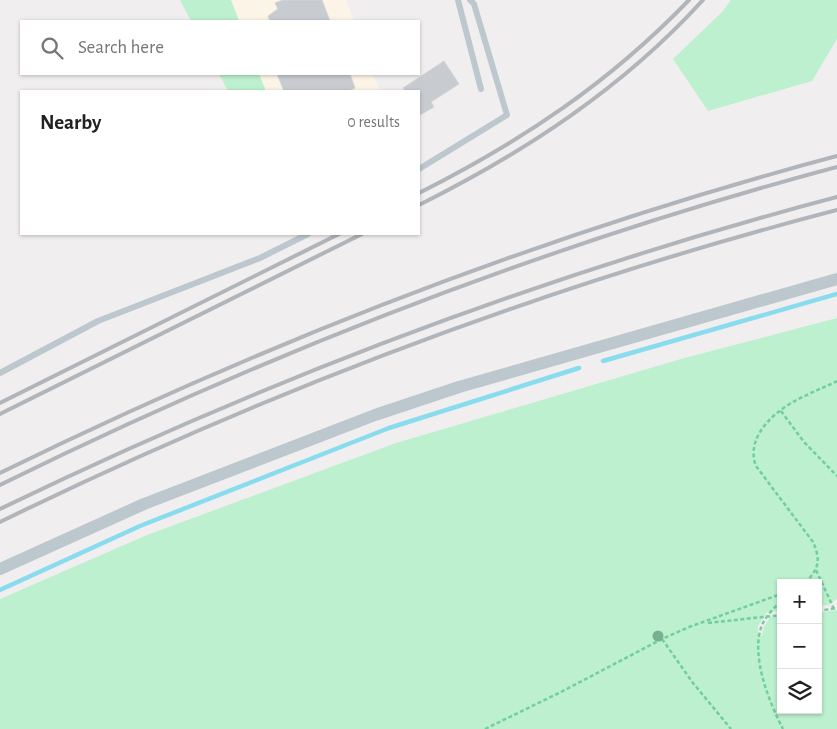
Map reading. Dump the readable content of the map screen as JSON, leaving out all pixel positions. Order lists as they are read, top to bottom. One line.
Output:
{"page":{"search":"Search here","heading":["Nearby","0 results"],"map_buttons":["+","−"]}}
